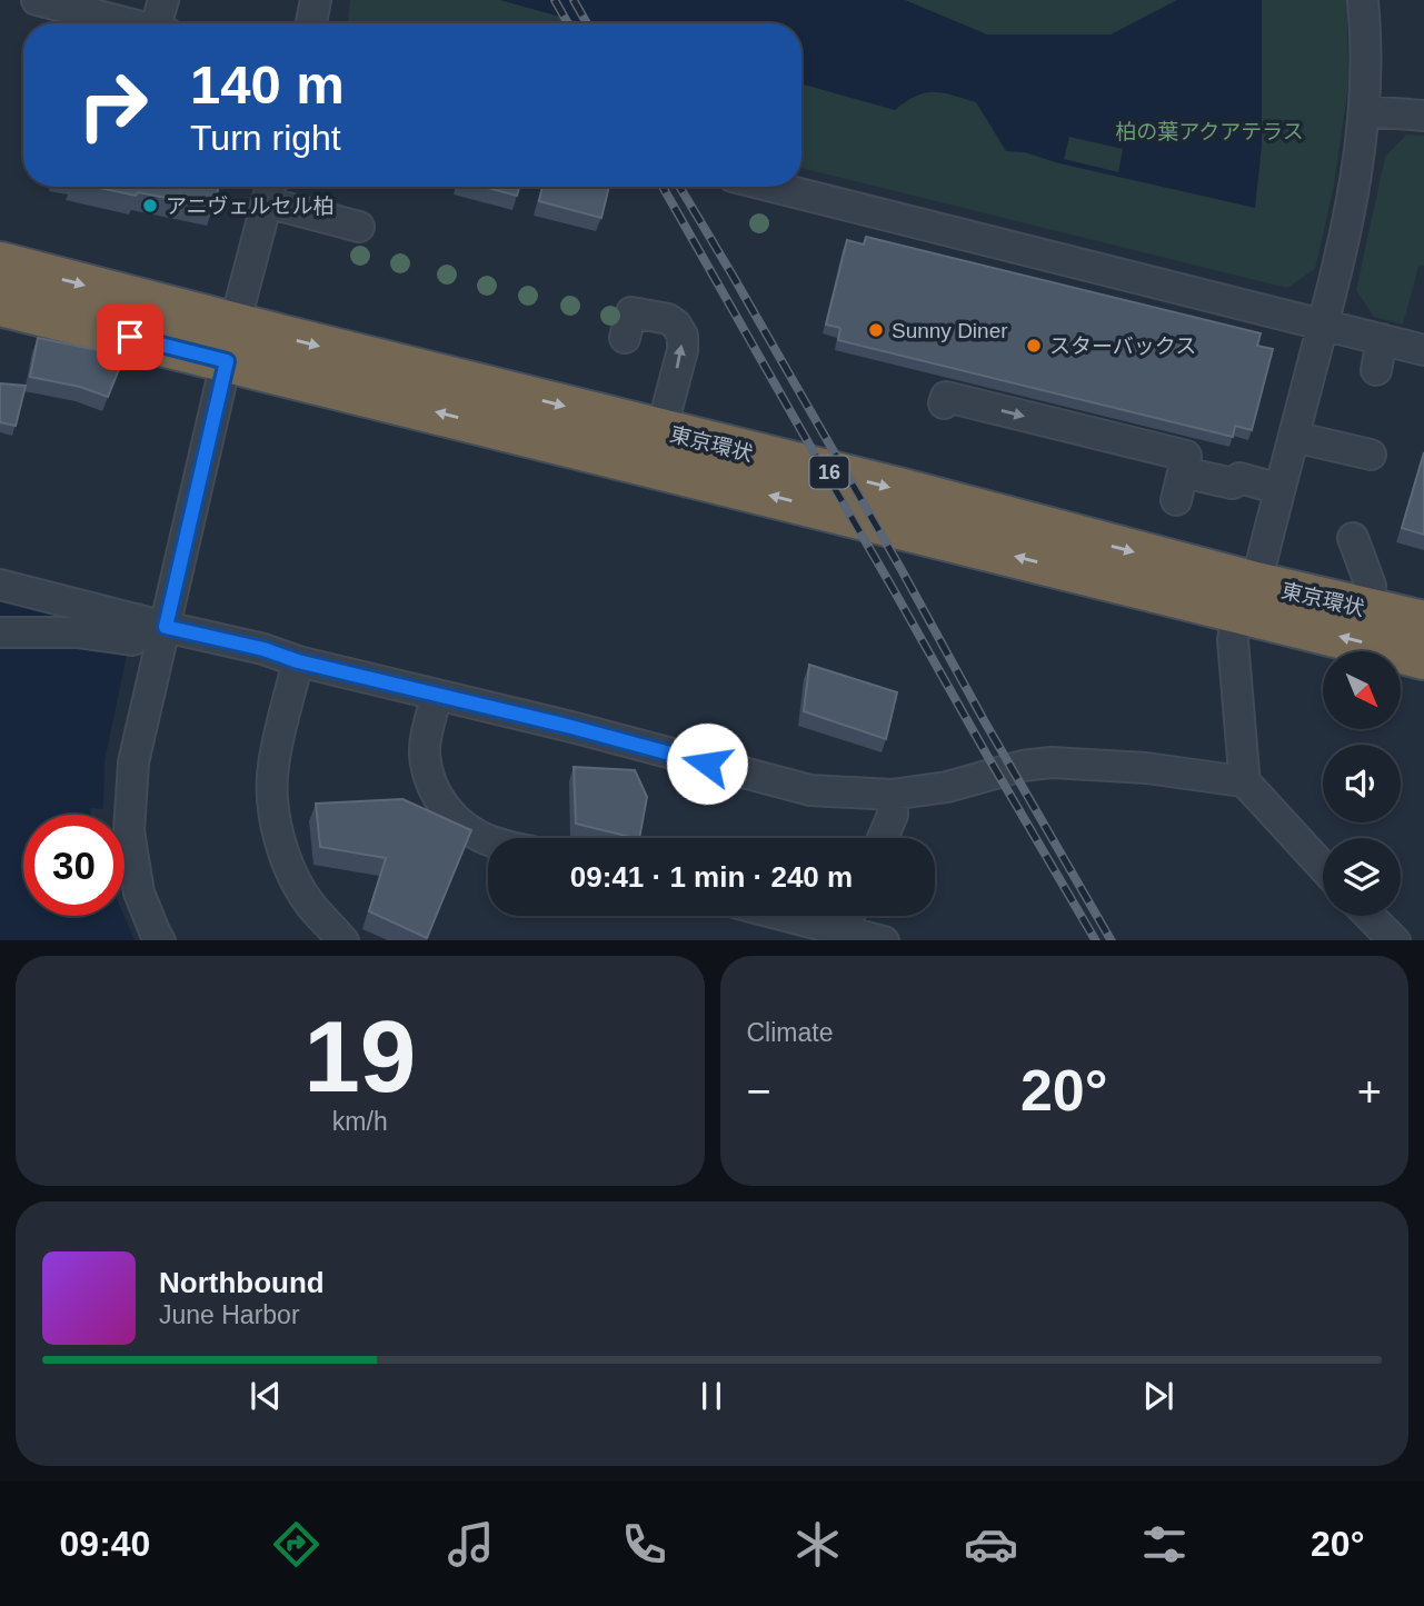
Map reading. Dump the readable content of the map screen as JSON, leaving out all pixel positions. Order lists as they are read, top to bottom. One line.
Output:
{"streets":{"highway":["東京環状","16"]},"parks":["柏の葉アクアテラス"],"places":["アニヴェルセル柏","Sunny Diner","スターバックス"],"north":"bottom right","page":{"turn":["140 m","Turn right"],"limit":"30","trip":"09:41 · 1 min · 240 m","tile":[["19","km/h"],"Climate"],"heat":["−","20°","+"],"song":["Northbound","June Harbor"],"tabs":["09:40","20°"]}}
